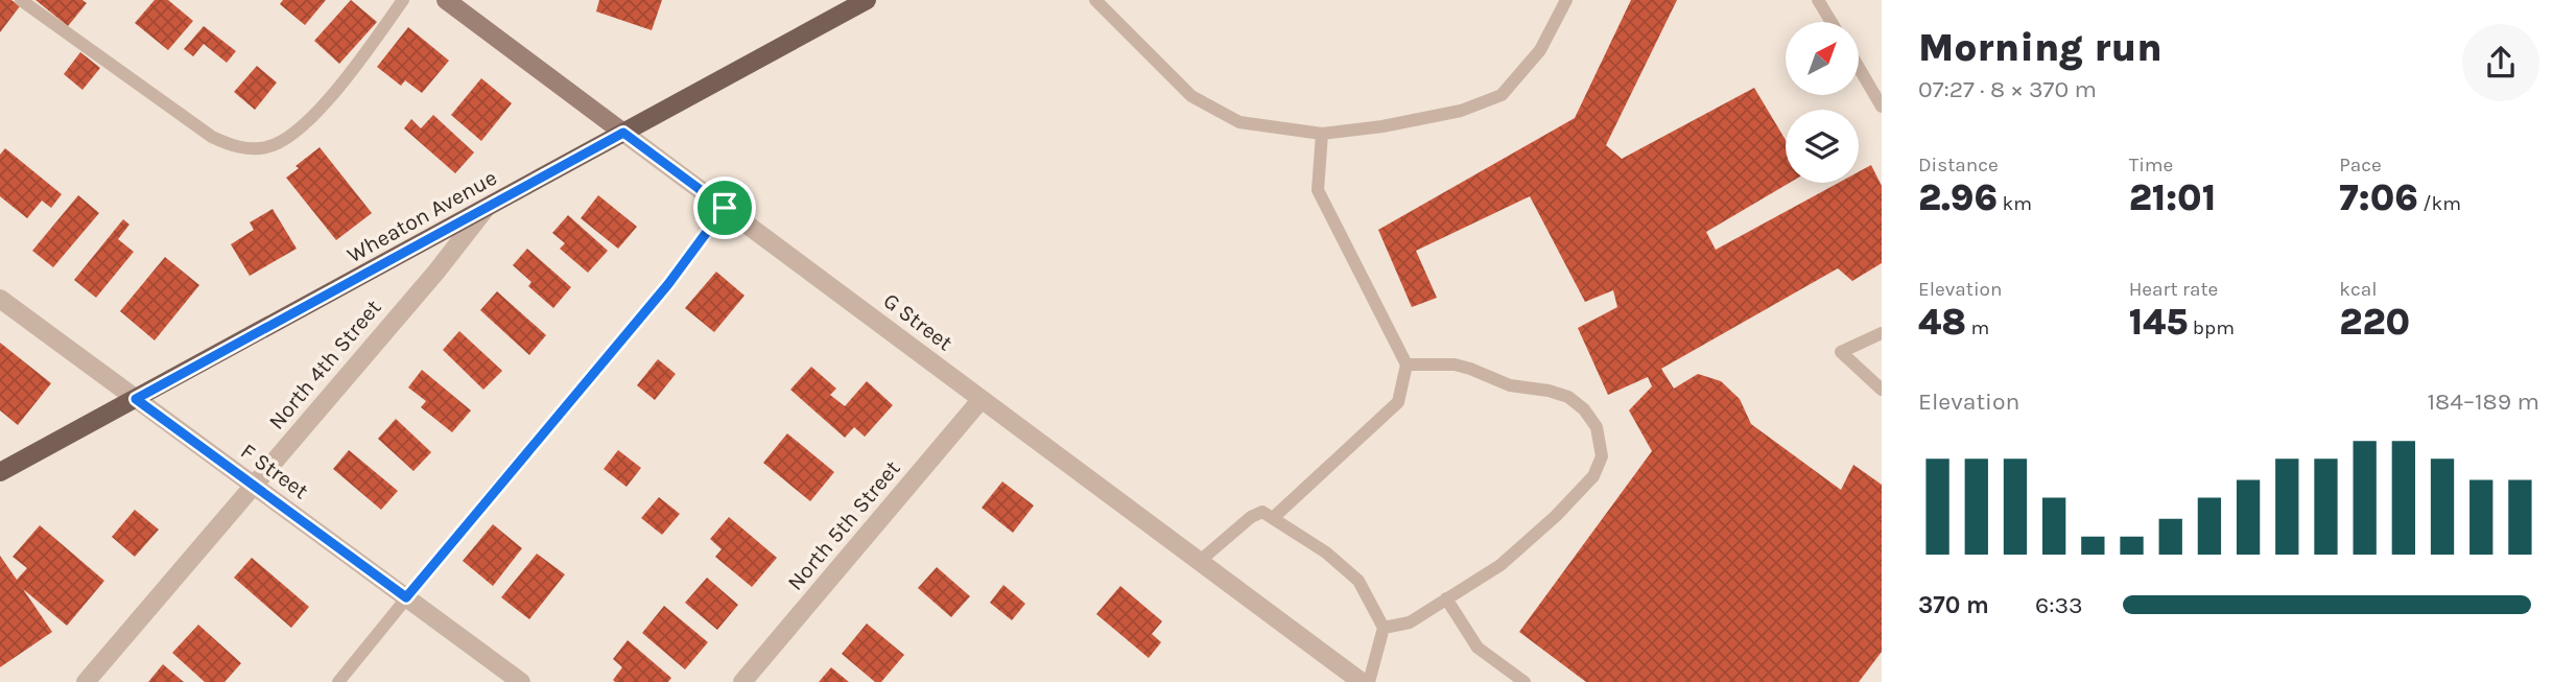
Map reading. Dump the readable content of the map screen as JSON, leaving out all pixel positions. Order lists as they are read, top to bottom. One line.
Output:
{"streets":{"main road":["Wheaton Avenue","G Street"],"street":["North 4th Street","F Street","North 5th Street"]},"crossings":[["Wheaton Avenue","G Street"],["Wheaton Avenue","North 4th Street"],["Wheaton Avenue","F Street"],["G Street","North 5th Street"],["North 4th Street","F Street"]],"north":"top right","page":{"heading":["Morning run","07:27 · 8 × 370 m"],"stats":[["Distance","2.96 km"],["Time","21:01"],["Pace","7:06 /km"],["Elevation","48 m"],["Heart rate","145 bpm"],["kcal","220"]],"chart":["Elevation","184–189 m"],"list":[{"name":"370 m","note":"6:33"}]}}
